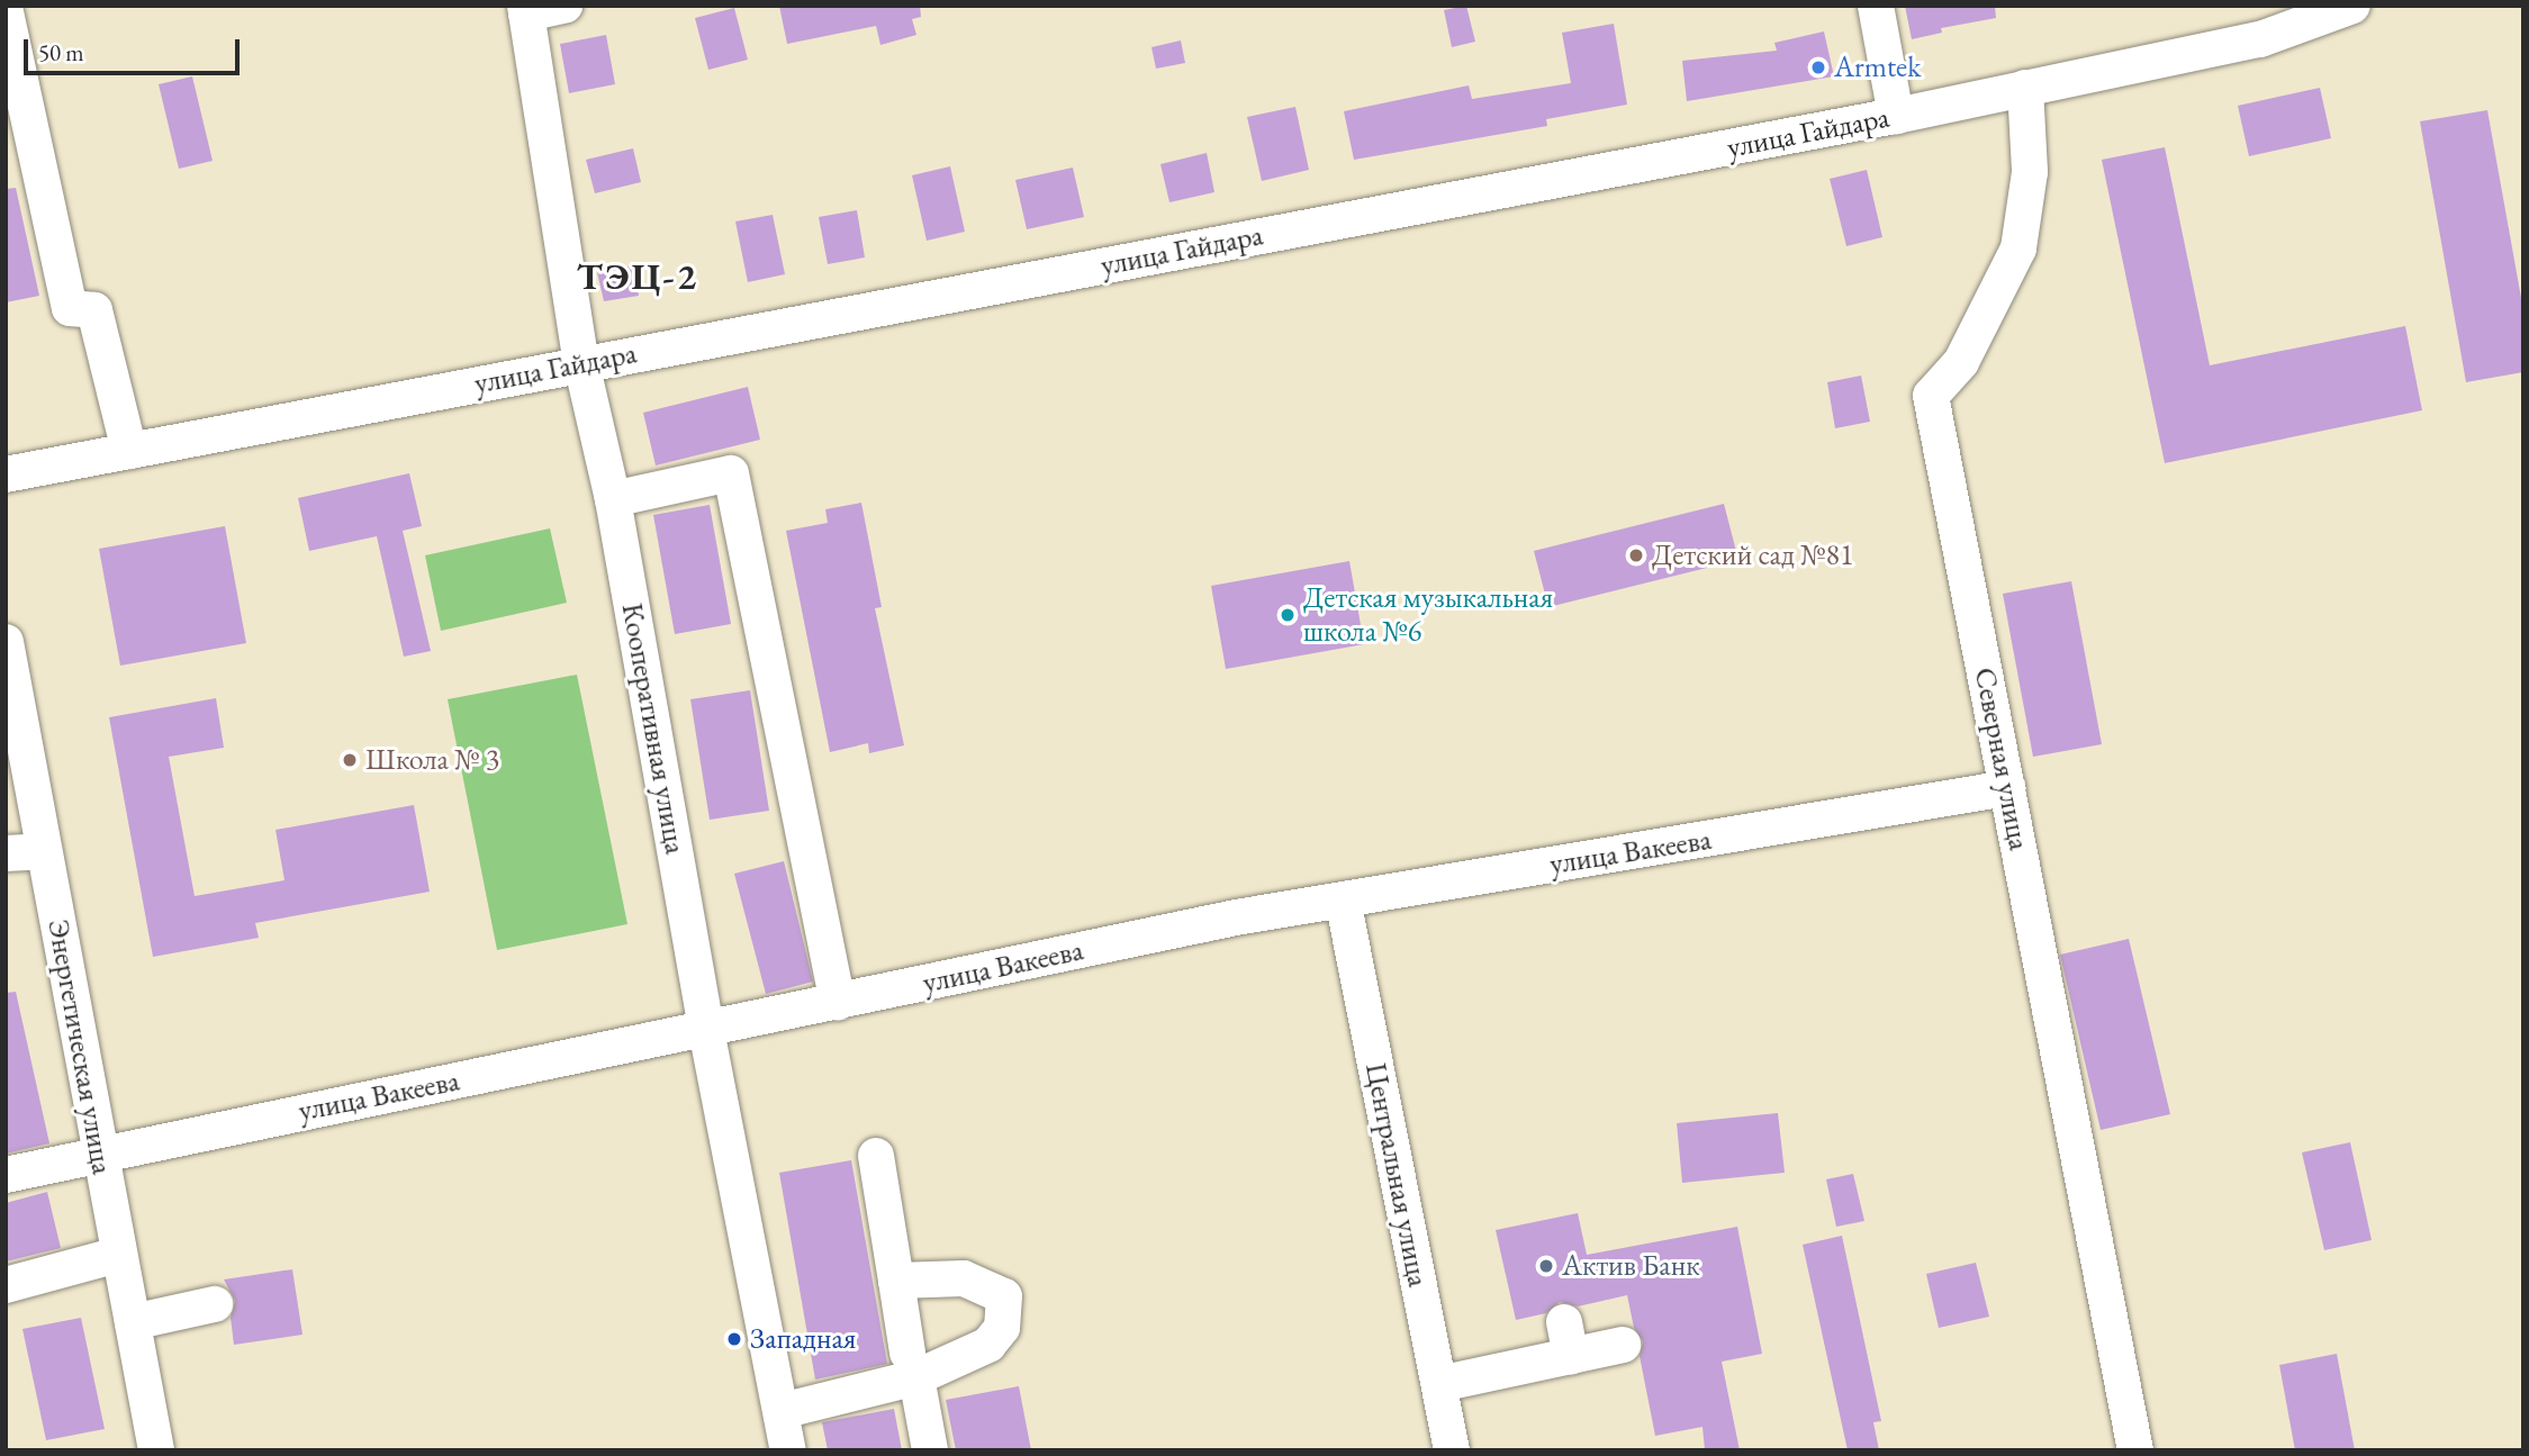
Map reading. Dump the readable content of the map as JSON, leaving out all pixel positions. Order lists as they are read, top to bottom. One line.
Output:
{"streets":{"street":["улица Гайдара","Кооперативная улица","Северная улица","улица Вакеева","Энергетическая улица","Центральная улица"]},"crossings":[["улица Гайдара","Кооперативная улица"],["улица Гайдара","Северная улица"],["Кооперативная улица","улица Вакеева"],["Северная улица","улица Вакеева"],["улица Вакеева","Энергетическая улица"],["улица Вакеева","Центральная улица"]],"districts":["ТЭЦ-2"],"places":["Armtek","Детский сад №81","Детская музыкальная школа №6","Школа № 3","Актив Банк","Западная"],"scale_bar":"50 m"}
